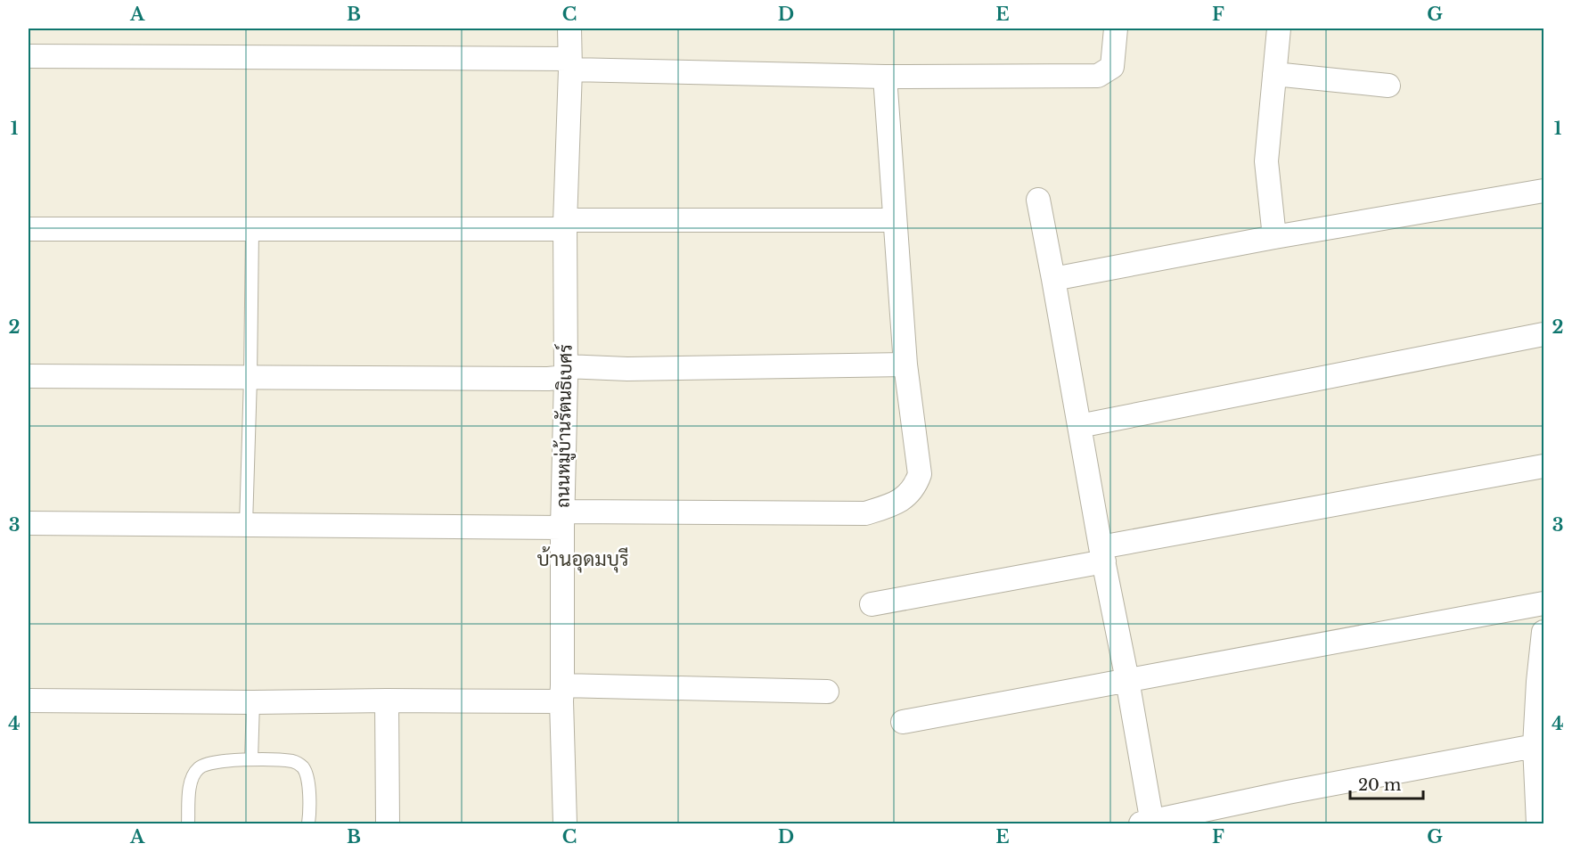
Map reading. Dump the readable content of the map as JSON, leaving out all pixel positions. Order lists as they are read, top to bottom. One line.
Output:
{"streets":{"street":["ถนนหมู่บ้านรัตนธิเบศร์"]},"districts":["บ้านอุดมบุรี"],"scale_bar":"20 m","grid":{"columns":["A","B","C","D","E","F","G"],"rows":["1","2","3","4"]}}
